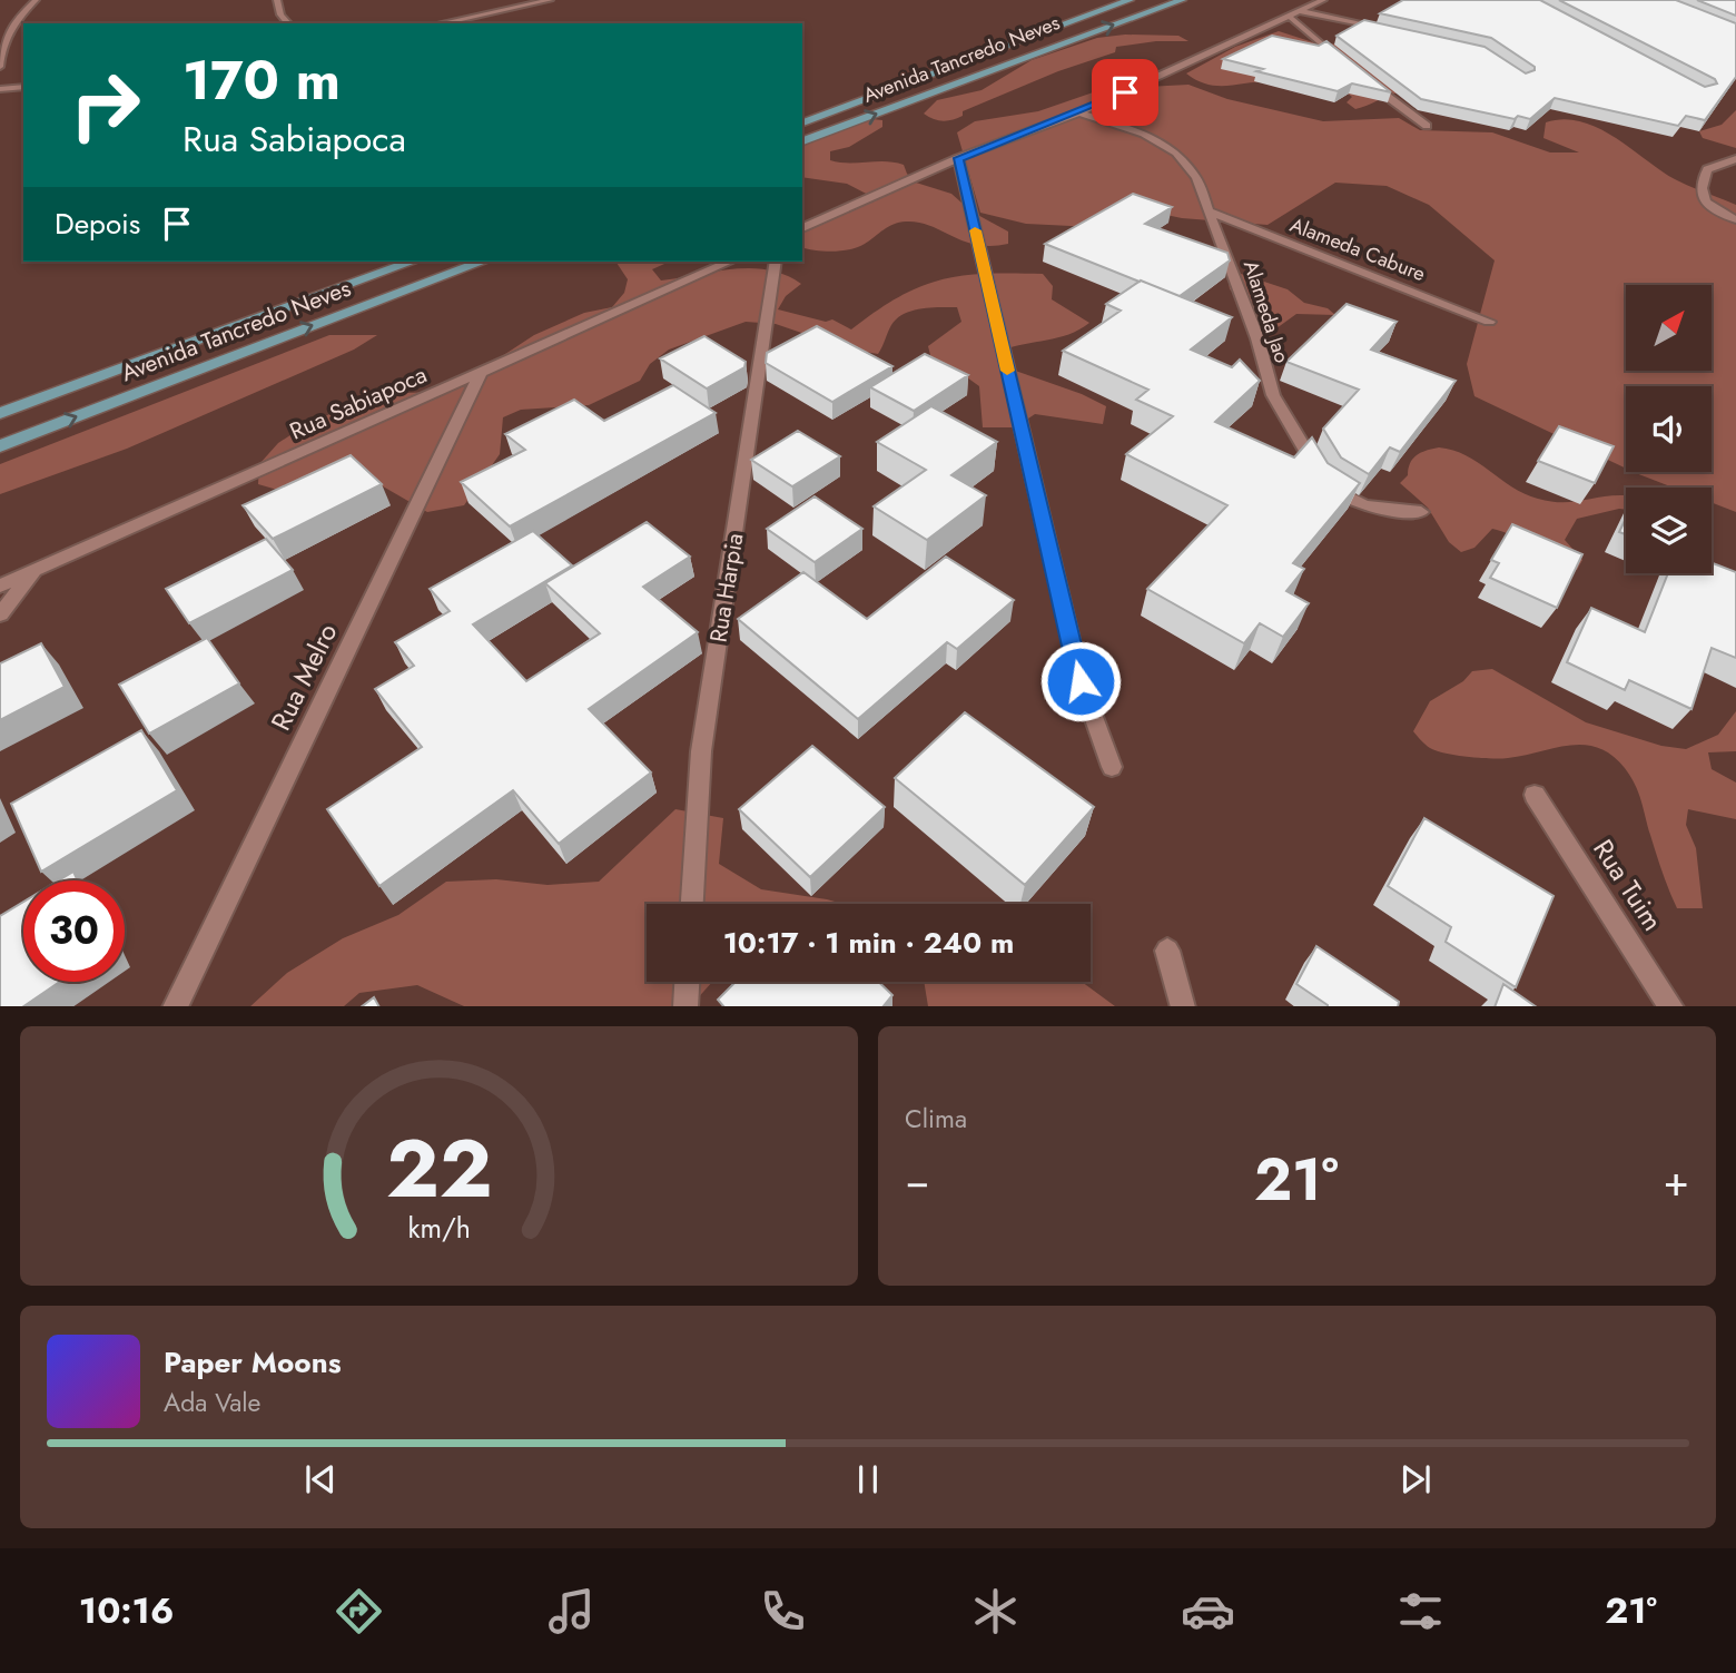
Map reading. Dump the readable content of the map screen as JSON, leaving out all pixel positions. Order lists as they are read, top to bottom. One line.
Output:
{"streets":{"main road":["Avenida Tancredo Neves"],"street":["Alameda Cabure","Alameda Jao","Rua Sabiapoca","Rua Harpia","Rua Melro","Rua Tuim"]},"crossings":[["Alameda Cabure","Alameda Jao"],["Rua Sabiapoca","Rua Melro"]],"north":"top right","page":{"turn":["170 m","Rua Sabiapoca"],"then":"Depois","limit":"30","trip":"10:17 · 1 min · 240 m","tile":"Clima","heat":["−","21°","+"],"song":["Paper Moons","Ada Vale"],"tabs":["10:16","21°"],"gauge":["22","km/h"]}}
